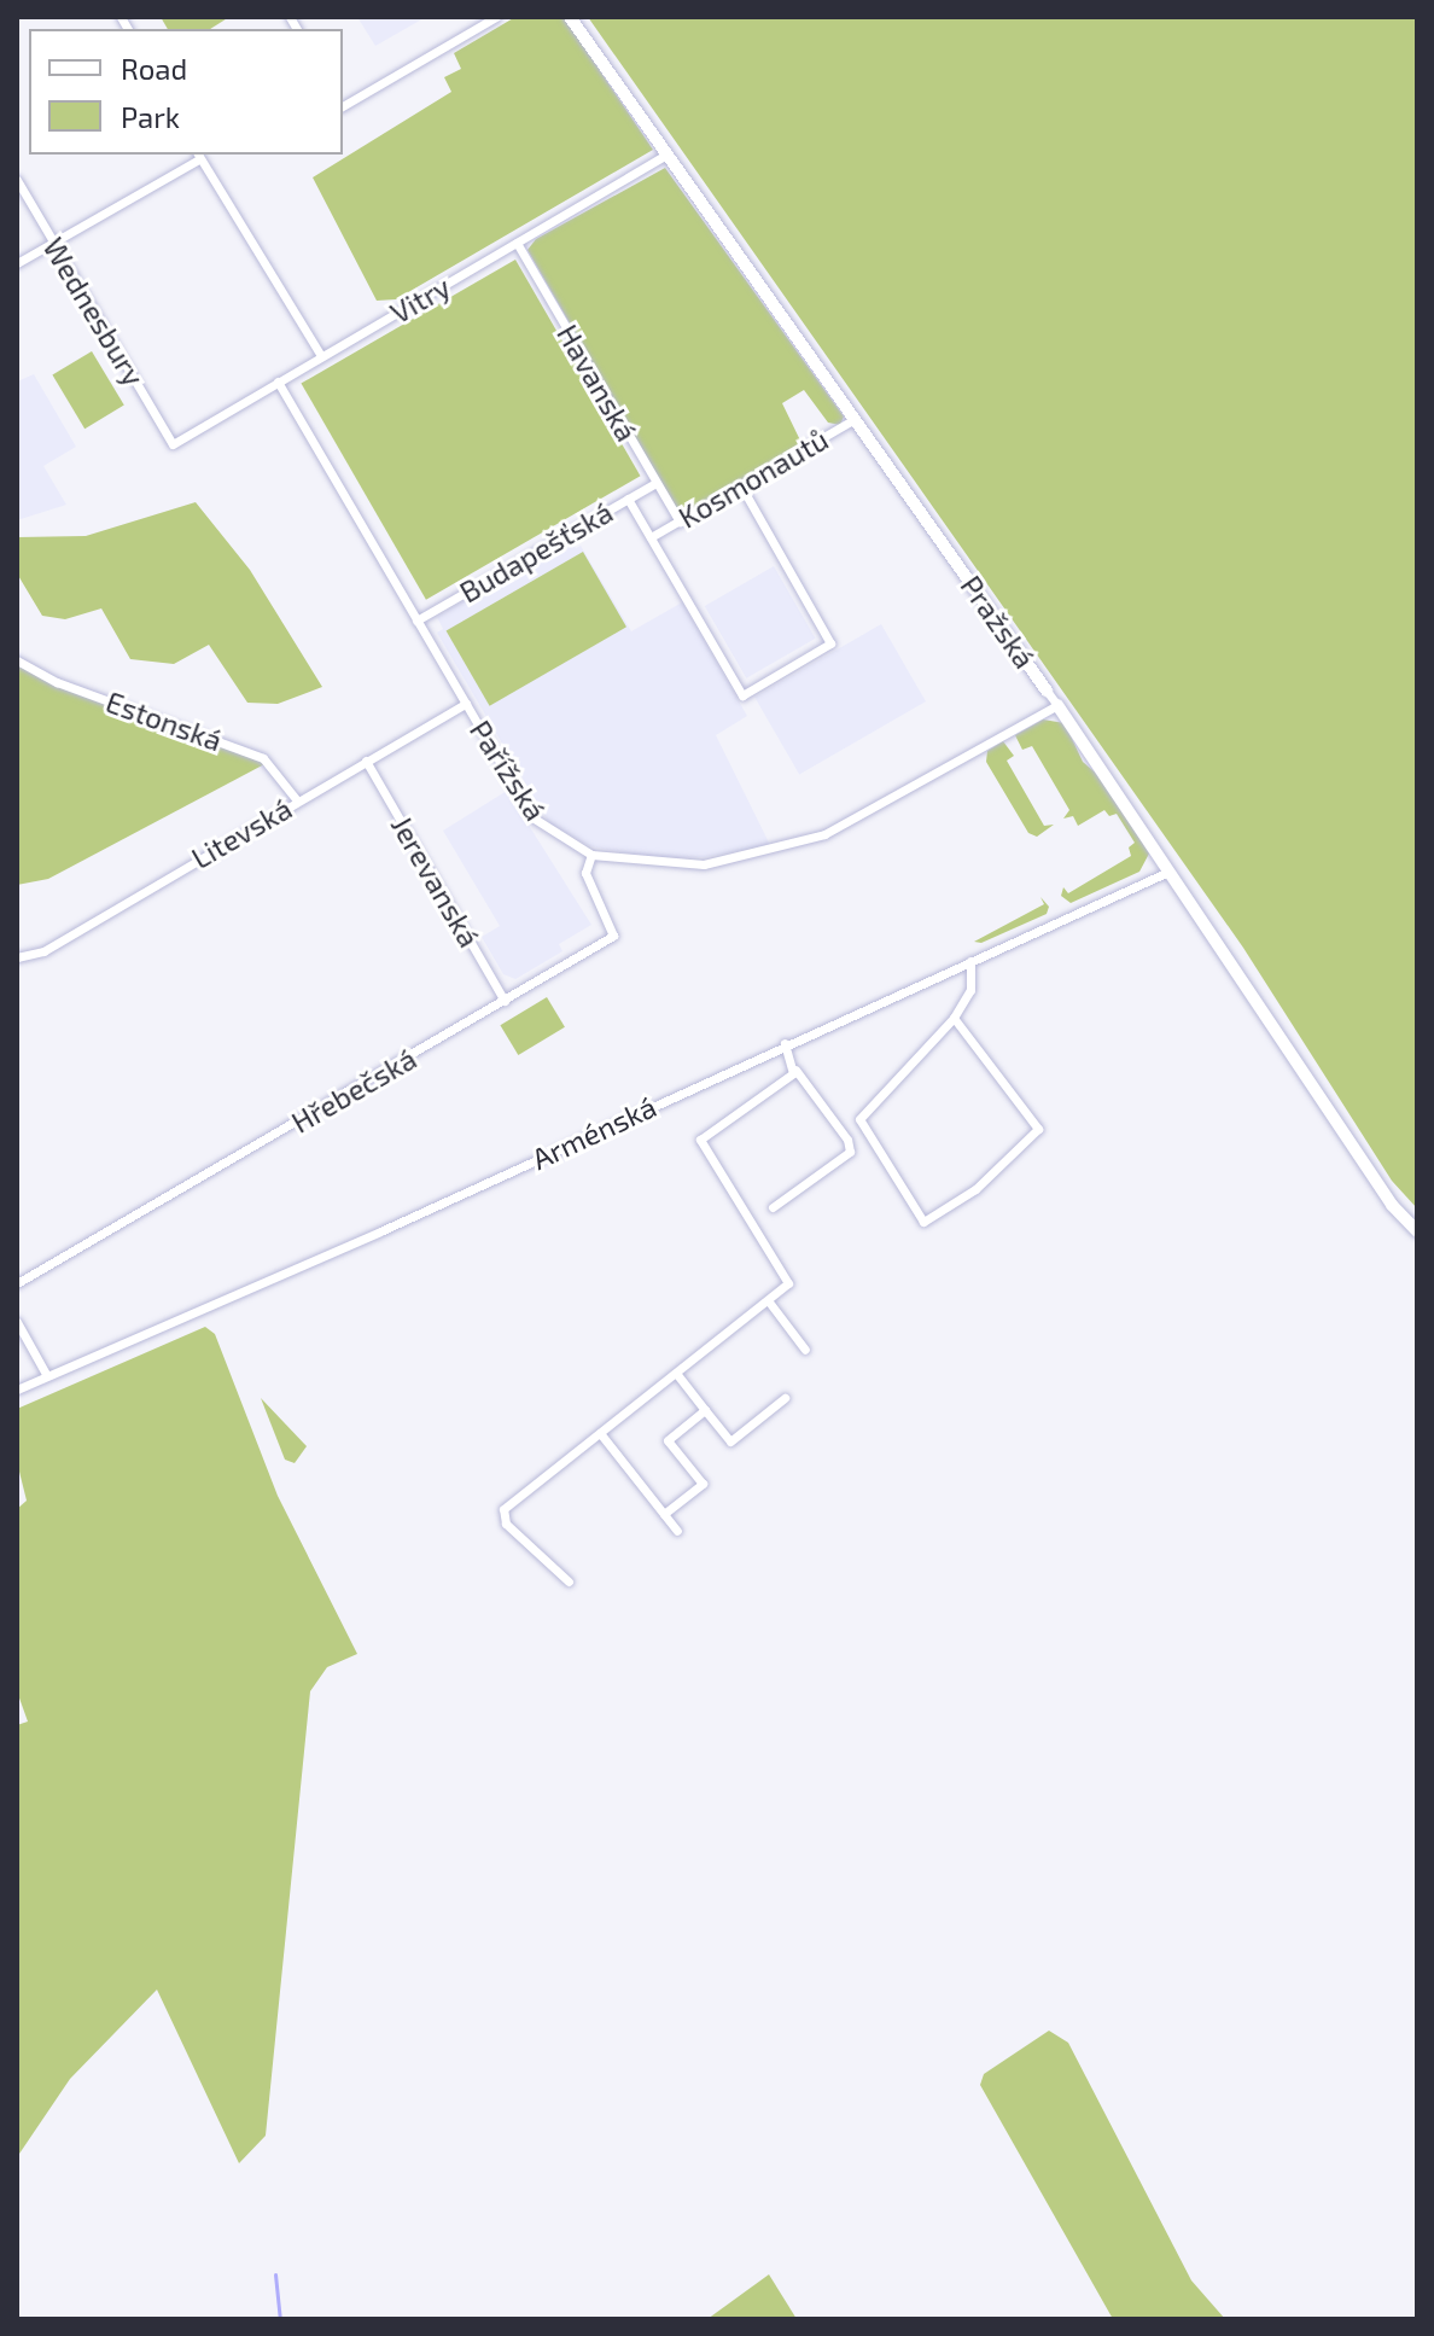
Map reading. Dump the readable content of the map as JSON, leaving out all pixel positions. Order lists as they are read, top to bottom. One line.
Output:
{"streets":{"street":["Vitry","Wednesbury","Havanská","Kosmonautů","Budapešťská","Pražská","Estonská","Pařížská","Litevská","Jerevanská","Hřebečská","Arménská"]},"crossings":[["Vitry","Wednesbury"],["Vitry","Havanská"],["Vitry","Pražská"],["Vitry","Pařížská"],["Havanská","Kosmonautů"],["Havanská","Budapešťská"],["Kosmonautů","Pražská"],["Budapešťská","Pařížská"],["Pražská","Pařížská"],["Pražská","Arménská"],["Estonská","Litevská"],["Pařížská","Litevská"],["Pařížská","Hřebečská"],["Litevská","Jerevanská"],["Jerevanská","Hřebečská"]],"legend":["Road","Park"]}
